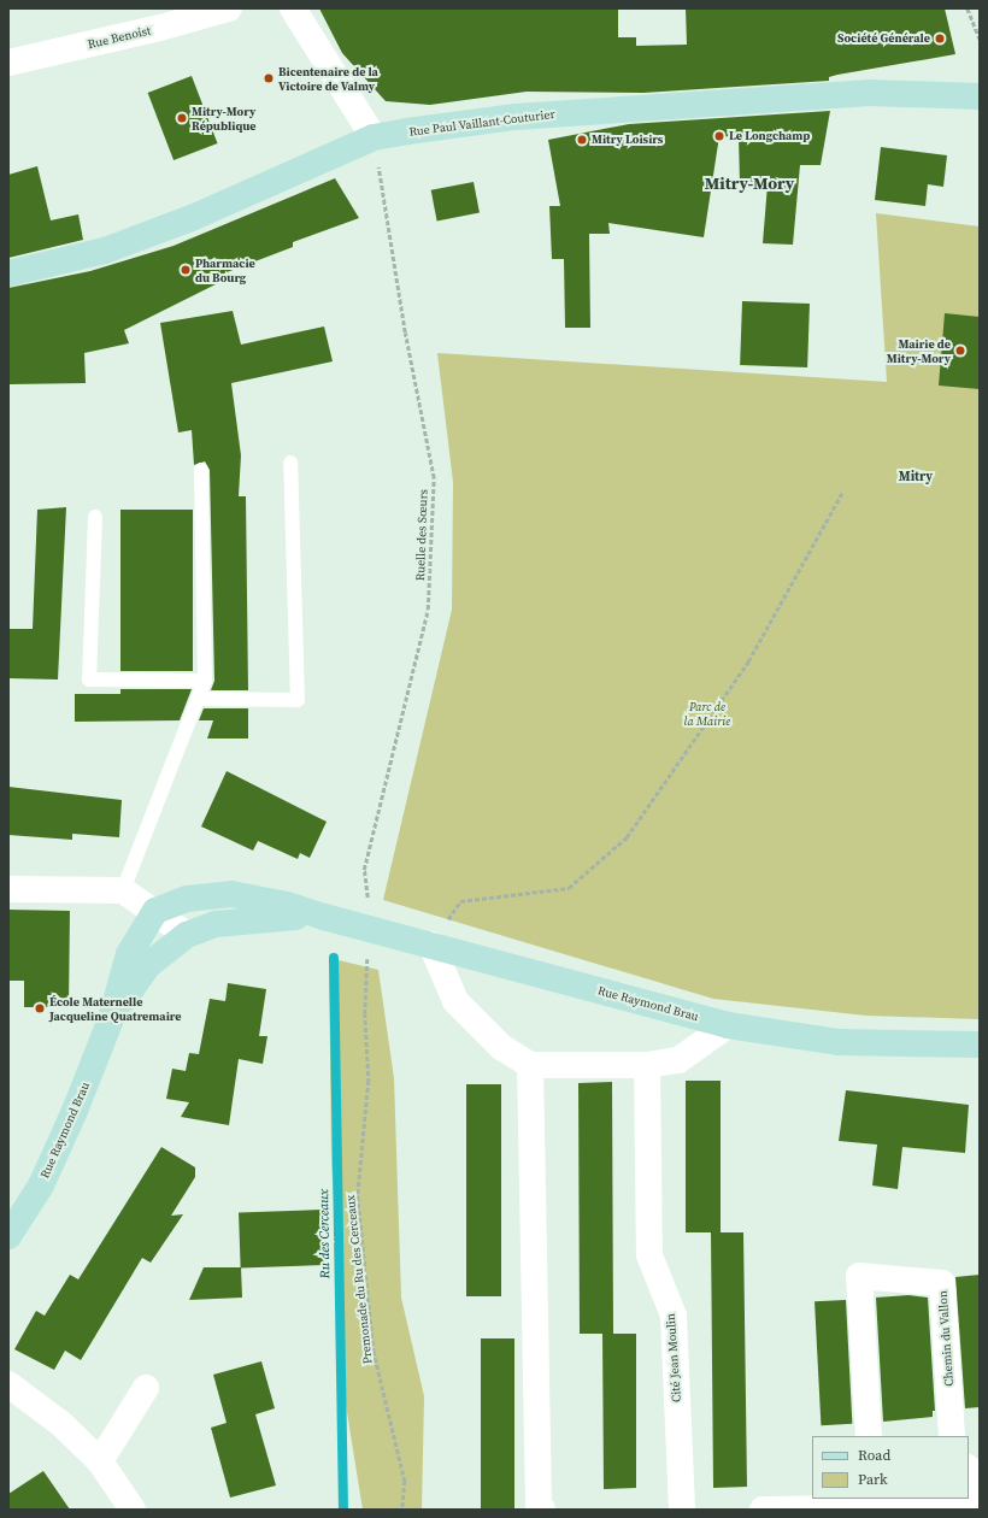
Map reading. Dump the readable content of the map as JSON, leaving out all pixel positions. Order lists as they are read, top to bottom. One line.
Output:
{"streets":{"street":["Rue Benoist","Rue Paul Vaillant-Couturier","Rue Raymond Brau","Chemin du Vallon","Cité Jean Moulin"],"path":["Ruelle des Sœurs","Premonade du Ru des Cerceaux"]},"crossings":[["Rue Paul Vaillant-Couturier","Ruelle des Sœurs"],["Ruelle des Sœurs","Rue Raymond Brau"],["Ruelle des Sœurs","Premonade du Ru des Cerceaux"],["Rue Raymond Brau","Premonade du Ru des Cerceaux"]],"districts":["Mitry-Mory","Mitry"],"water":["Ru des Cerceaux"],"parks":["Parc de la Mairie"],"places":["Société Générale","Bicentenaire de la Victoire de Valmy","Mitry-Mory République","Le Longchamp","Mitry Loisirs","Pharmacie du Bourg","Mairie de Mitry-Mory","École Maternelle Jacqueline Quatremaire"],"legend":["Road","Park"]}
